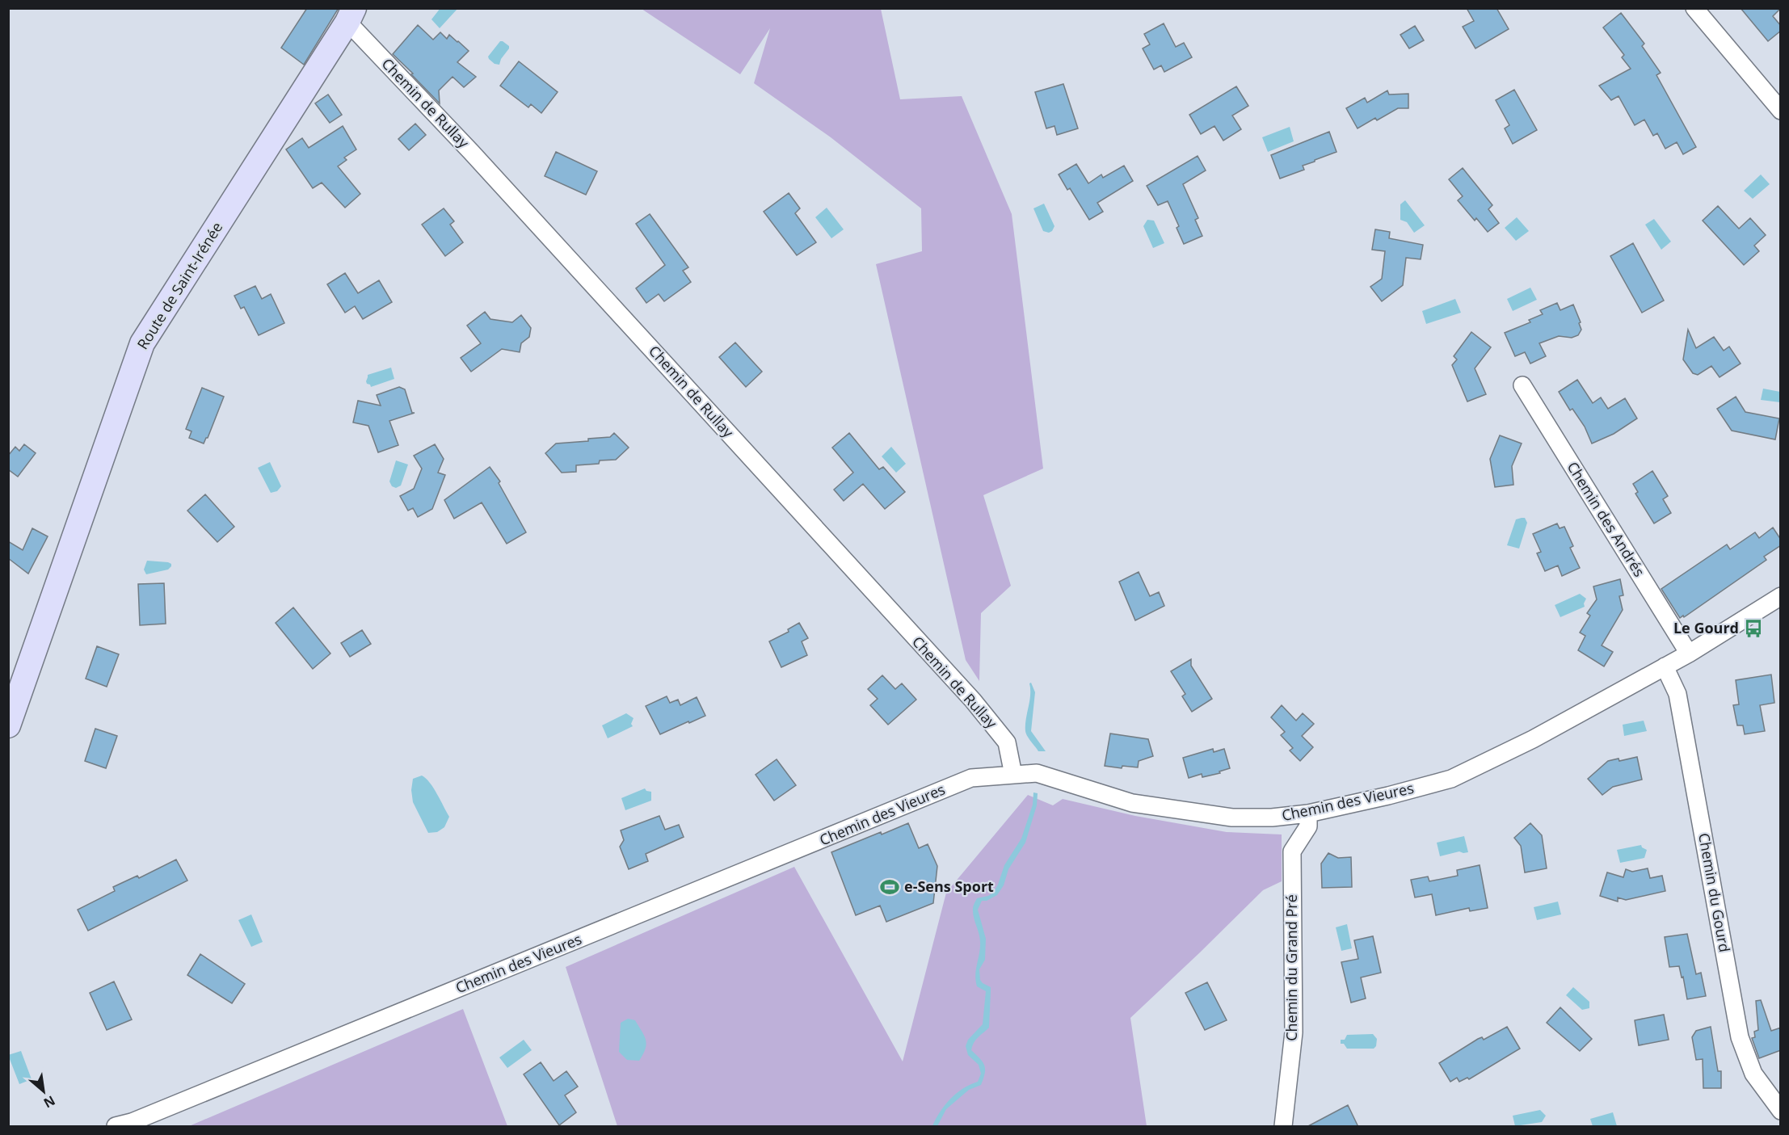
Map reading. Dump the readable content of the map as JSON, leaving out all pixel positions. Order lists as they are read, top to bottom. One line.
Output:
{"streets":{"street":["Chemin de Rullay","Route de Saint-Irénée","Chemin des Andrés","Chemin des Vieures","Chemin du Gourd","Chemin du Grand Pré"]},"crossings":[["Chemin de Rullay","Route de Saint-Irénée"],["Chemin de Rullay","Chemin des Vieures"],["Chemin des Vieures","Chemin du Gourd"],["Chemin des Vieures","Chemin du Grand Pré"]],"places":{"bus stop":["Le Gourd"],"sports":["e-Sens Sport"]},"north":"bottom right"}
